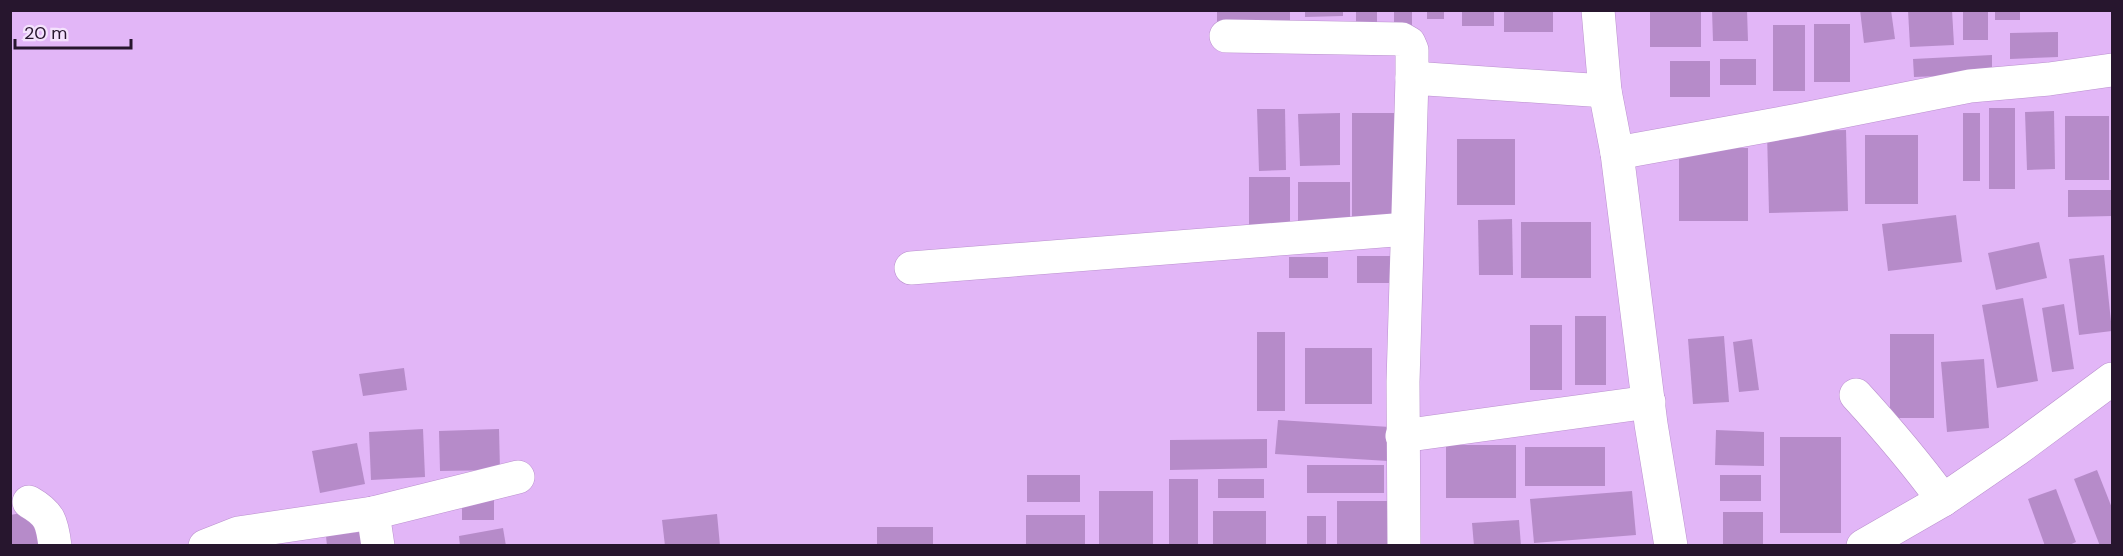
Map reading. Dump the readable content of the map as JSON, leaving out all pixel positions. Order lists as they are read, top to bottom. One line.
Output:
{"scale_bar":"20 m"}
